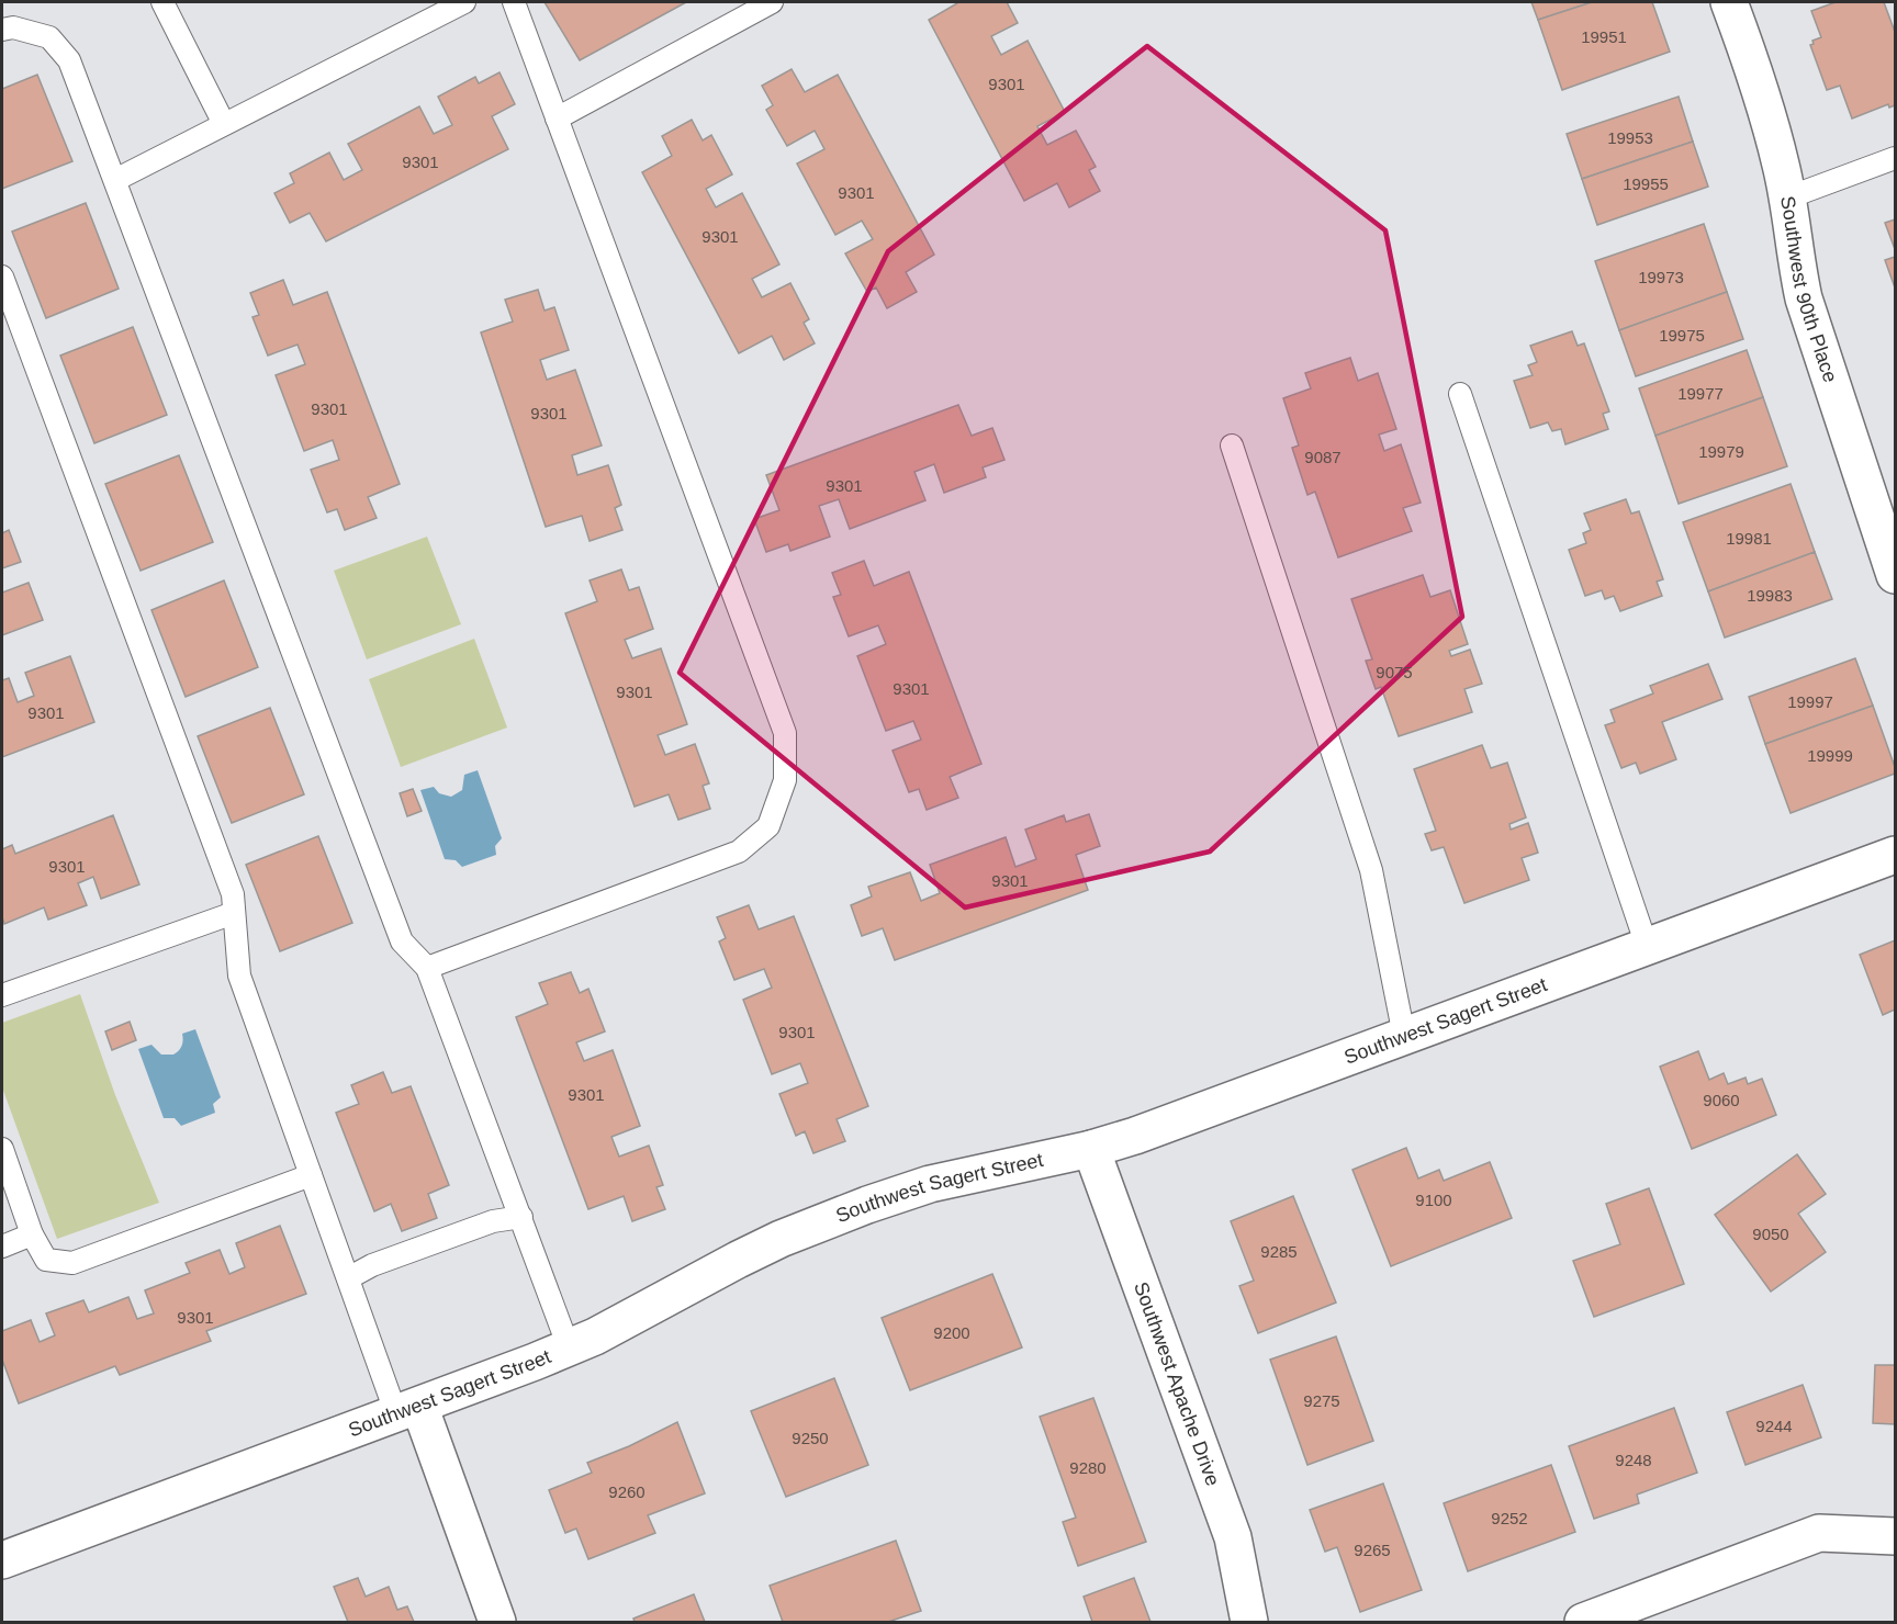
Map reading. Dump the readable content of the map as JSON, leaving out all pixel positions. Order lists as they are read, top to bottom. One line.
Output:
{"streets":{"street":["Southwest 90th Place","Southwest Sagert Street","Southwest Apache Drive"]},"crossings":[["Southwest Sagert Street","Southwest Apache Drive"]],"house_numbers":["19951","9301","19953","9301","19955","9301","9301","19973","19975","19977","9301","9301","19979","9087","9301","19981","19983","9075","9301","9301","19997","9301","19999","9301","9301","9301","9301","9060","9100","9050","9285","9301","9200","9275","9244","9250","9248","9280","9260","9252","9265"]}
